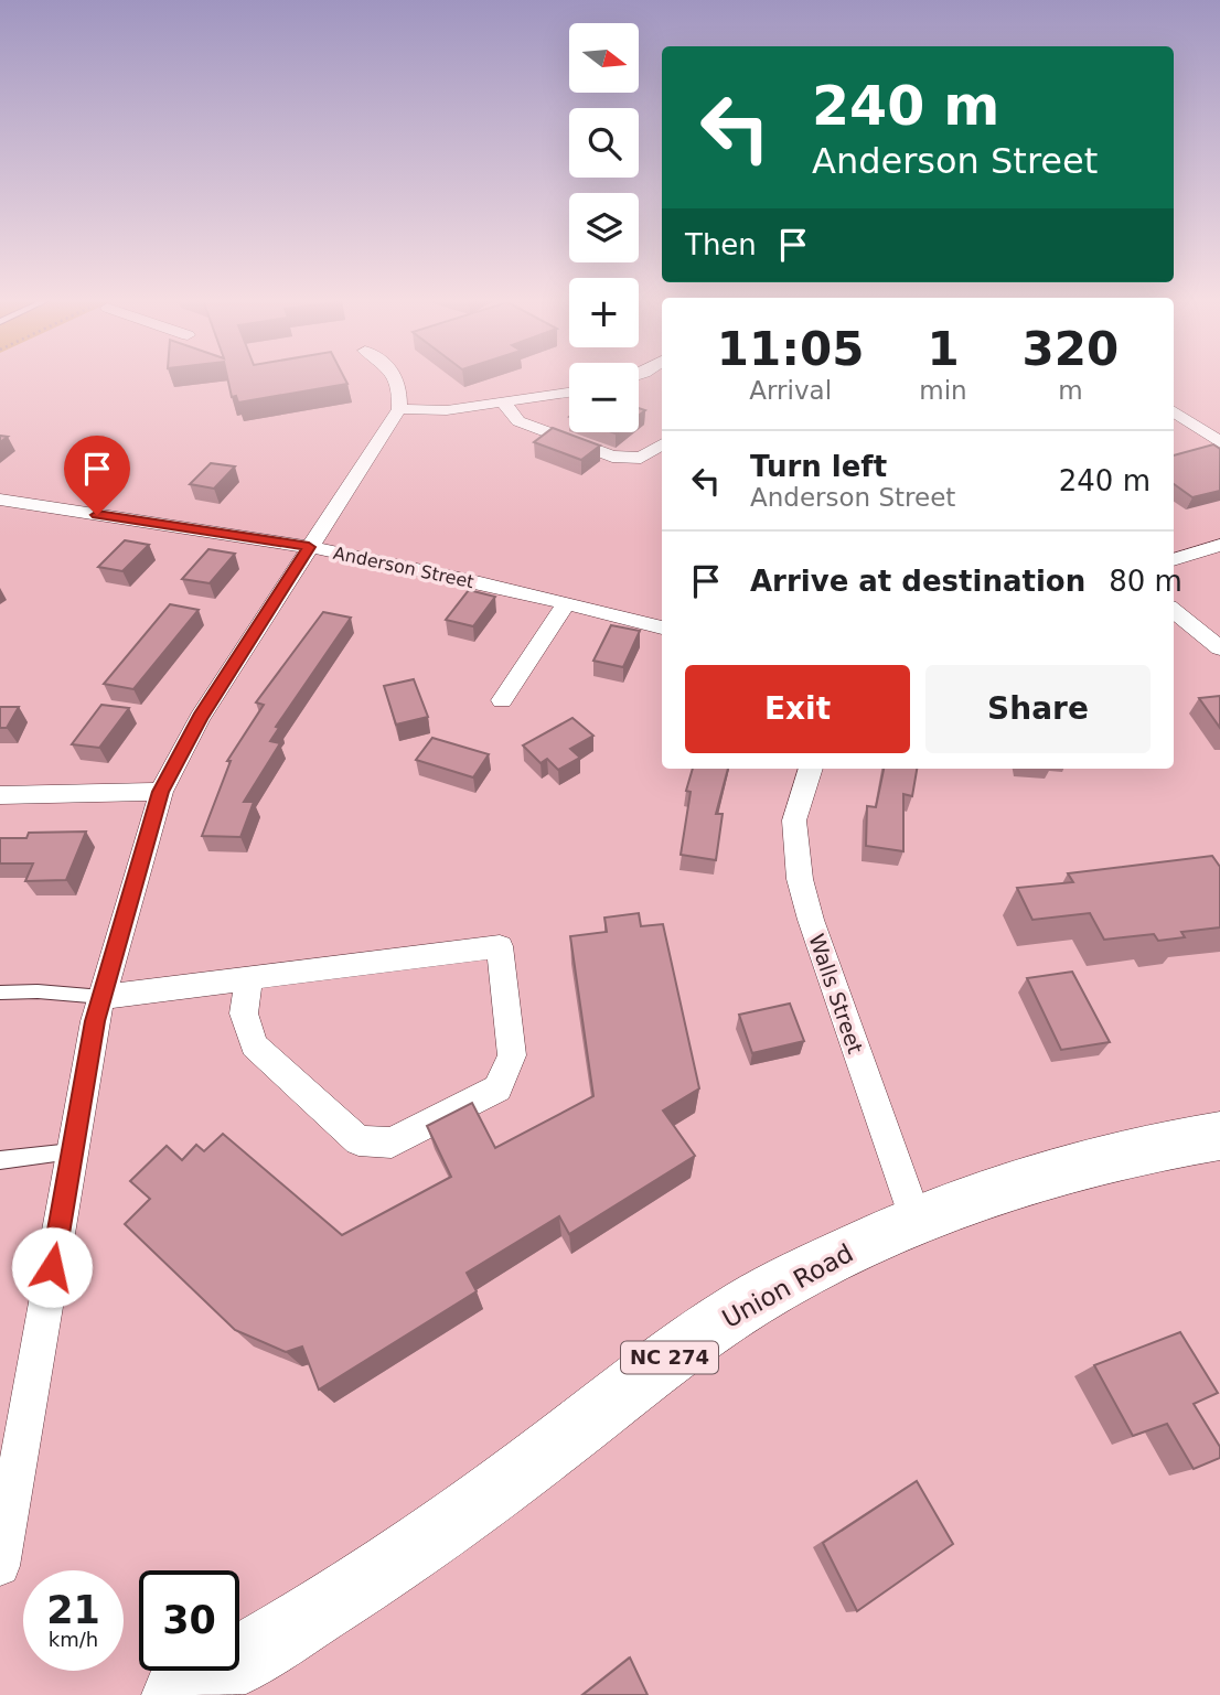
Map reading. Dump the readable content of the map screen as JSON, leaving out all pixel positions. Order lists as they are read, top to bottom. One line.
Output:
{"streets":{"main road":["Union Road","NC 274"],"street":["Anderson Street","Walls Street"]},"crossings":[["Walls Street","Union Road"]],"north":"right","page":{"map_buttons":["+","−"],"turn":["240 m","Anderson Street"],"then":"Then","eta":["11:05","Arrival","1","min","320","m"],"list":[{"name":"Turn left","note":"Anderson Street","value":"240 m"},{"name":"Arrive at destination","value":"80 m"}],"buttons":["Exit","Share"],"speed":"21 km/h","limit":"30"}}
